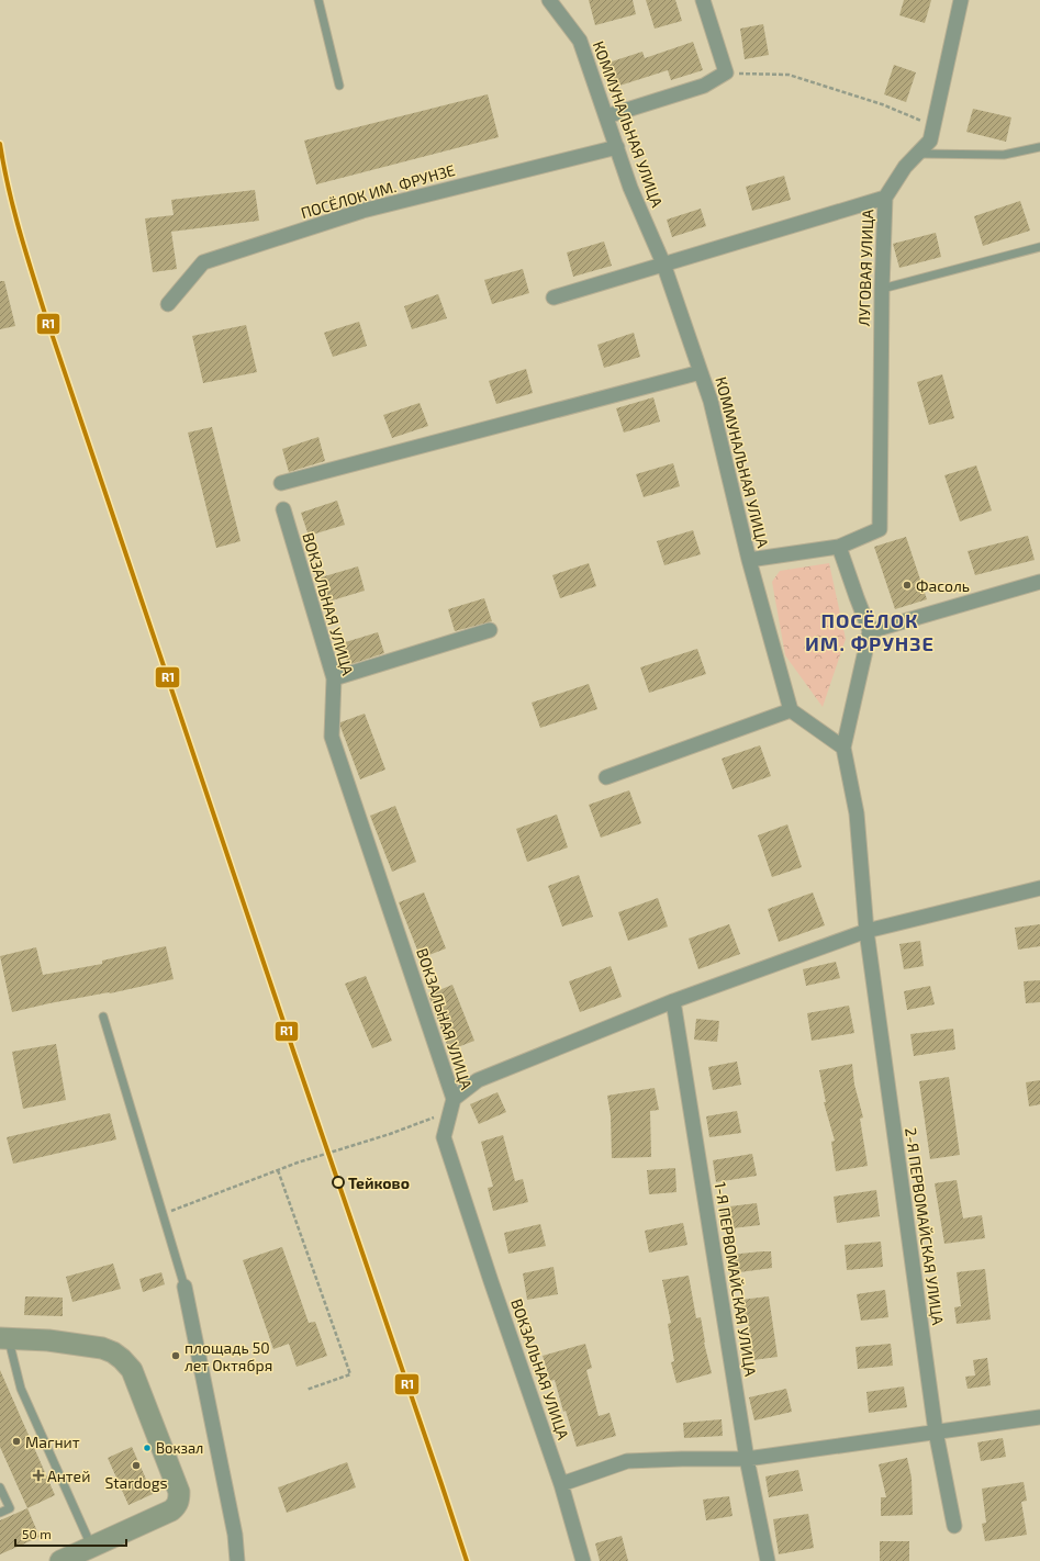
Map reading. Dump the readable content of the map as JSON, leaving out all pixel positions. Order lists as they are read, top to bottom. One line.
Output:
{"streets":{"street":["КОММУНАЛЬНАЯ УЛИЦА","ПОСЁЛОК ИМ. ФРУНЗЕ","ЛУГОВАЯ УЛИЦА","ВОКЗАЛЬНАЯ УЛИЦА","2-Я ПЕРВОМАЙСКАЯ УЛИЦА","1-Я ПЕРВОМАЙСКАЯ УЛИЦА"]},"crossings":[["КОММУНАЛЬНАЯ УЛИЦА","ПОСЁЛОК ИМ. ФРУНЗЕ"]],"districts":["ПОСЁЛОК ИМ. ФРУНЗЕ"],"places":{"other":["Фасоль","Тейково","площадь 50 лет Октября","Магнит","Вокзал","Stardogs"],"health":["Антей"]},"lines":["transit line R1"],"scale_bar":"50 m"}
